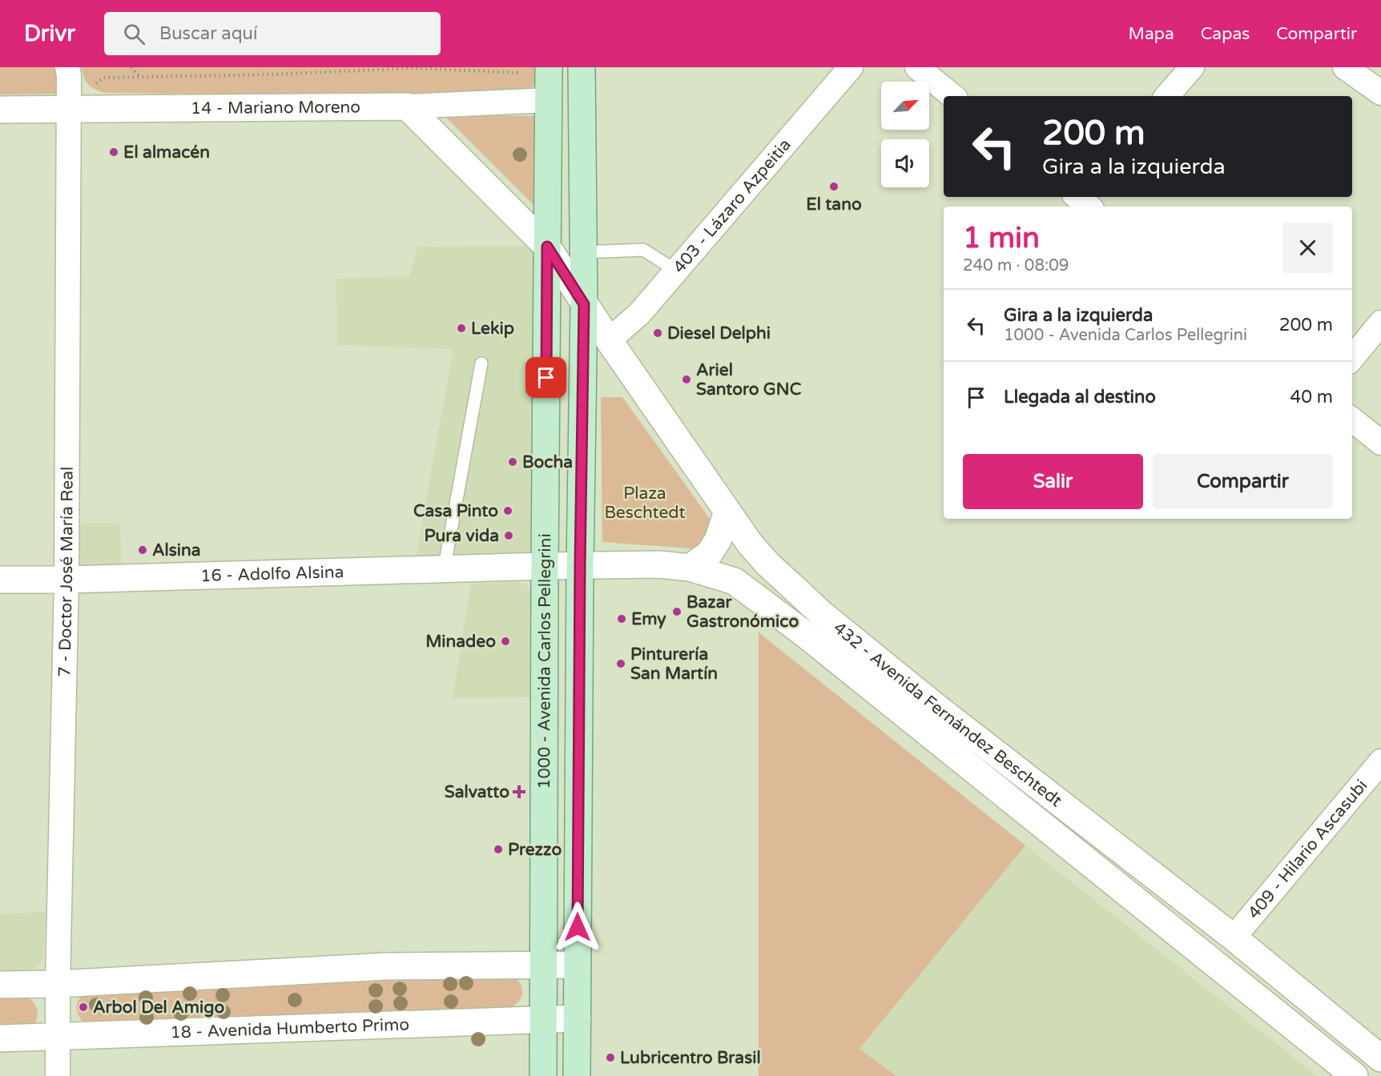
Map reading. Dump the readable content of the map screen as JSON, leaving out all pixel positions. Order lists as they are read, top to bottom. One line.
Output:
{"streets":{"main road":["14 - Mariano Moreno","16 - Adolfo Alsina","1000 - Avenida Carlos Pellegrini","432 - Avenida Fernández Beschtedt","18 - Avenida Humberto Primo"],"street":["403 - Lázaro Azpeitia","7 - Doctor José María Real","409 - Hilario Ascasubi"]},"crossings":[["14 - Mariano Moreno","7 - Doctor José María Real"],["14 - Mariano Moreno","1000 - Avenida Carlos Pellegrini"],["403 - Lázaro Azpeitia","432 - Avenida Fernández Beschtedt"],["7 - Doctor José María Real","16 - Adolfo Alsina"],["7 - Doctor José María Real","18 - Avenida Humberto Primo"],["16 - Adolfo Alsina","1000 - Avenida Carlos Pellegrini"],["16 - Adolfo Alsina","432 - Avenida Fernández Beschtedt"],["1000 - Avenida Carlos Pellegrini","432 - Avenida Fernández Beschtedt"],["1000 - Avenida Carlos Pellegrini","18 - Avenida Humberto Primo"],["432 - Avenida Fernández Beschtedt","409 - Hilario Ascasubi"]],"parks":["Plaza Beschtedt"],"places":{"other":["El almacén","El tano","Lekip","Diesel Delphi","Ariel Santoro GNC","Bocha","Casa Pinto","Pura vida","Alsina","Bazar Gastronómico","Emy","Minadeo","Pinturería San Martín","Prezzo","Arbol Del Amigo","Lubricentro Brasil"],"health":["Salvatto"]},"north":"top right","page":{"header":"Drivr","search":"Buscar aquí","nav":["Mapa","Capas","Compartir"],"turn":["200 m","Gira a la izquierda"],"heading":["1 min","240 m · 08:09"],"list":[{"name":"Gira a la izquierda","note":"1000 - Avenida Carlos Pellegrini","value":"200 m"},{"name":"Llegada al destino","value":"40 m"}],"buttons":["Salir","Compartir"]}}
